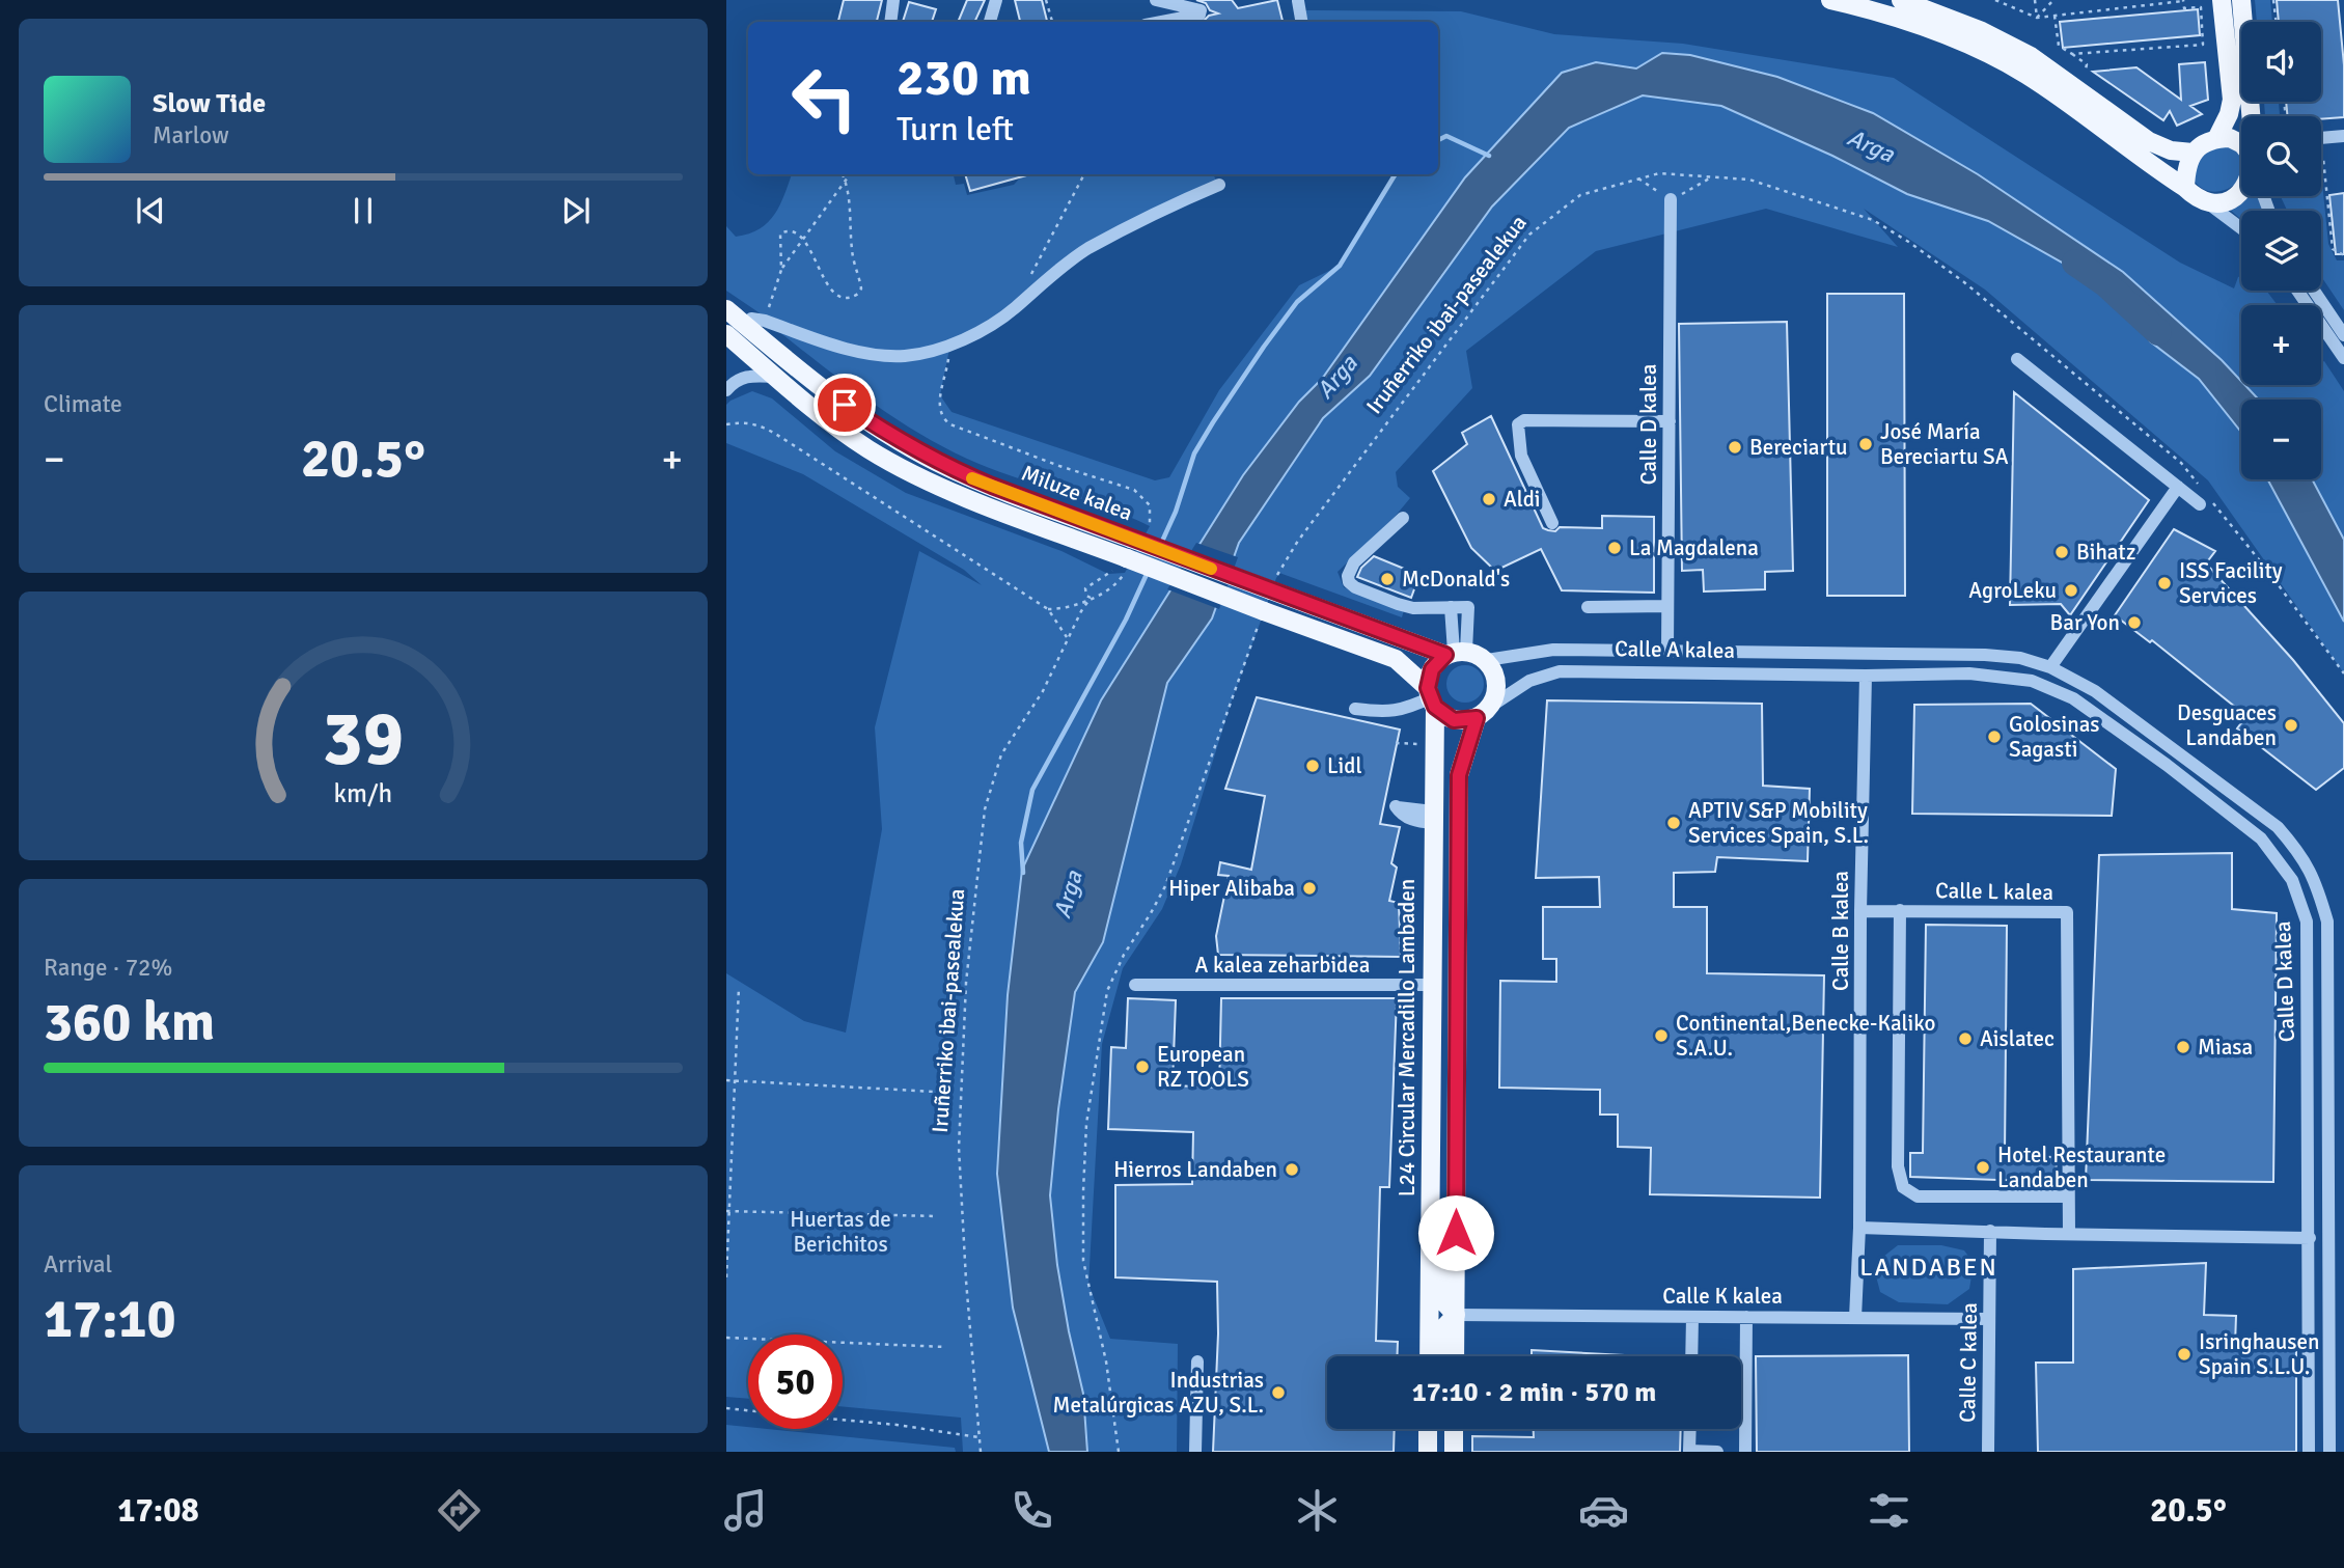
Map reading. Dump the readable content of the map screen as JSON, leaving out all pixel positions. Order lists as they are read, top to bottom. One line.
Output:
{"streets":{"main road":["Miluze kalea","L24 Circular Mercadillo Lambaden"],"street":["Calle D kalea","Calle A kalea","Calle L kalea","Calle B kalea","A kalea zeharbidea","Calle K kalea","Calle C kalea"],"path":["Iruñerriko ibai-pasealekua"]},"crossings":[["Iruñerriko ibai-pasealekua","Miluze kalea"],["Calle D kalea","Calle A kalea"],["Calle D kalea","Calle B kalea"],["Miluze kalea","Calle A kalea"],["Miluze kalea","L24 Circular Mercadillo Lambaden"],["Calle A kalea","Calle B kalea"],["Calle A kalea","L24 Circular Mercadillo Lambaden"],["Calle L kalea","Calle B kalea"],["Calle B kalea","Calle K kalea"],["A kalea zeharbidea","L24 Circular Mercadillo Lambaden"],["Calle K kalea","Calle C kalea"]],"districts":["LANDABEN"],"water":["Arga"],"parks":["Huertas de Berichitos"],"places":["José María Bereciartu SA","Bereciartu","Aldi","La Magdalena","Bihatz","McDonald's","ISS Facility Services","AgroLeku","Bar Yon","Desguaces Landaben","Golosinas Sagasti","Lidl","APTIV S&P Mobility Services Spain, S.L.","Hiper Alibaba","Continental,Benecke-Kaliko S.A.U.","Aislatec","Miasa","European RZ TOOLS","Hotel Restaurante Landaben","Hierros Landaben","Isringhausen Spain S.L.U.","Industrias Metalúrgicas AZU, S.L."],"page":{"map_buttons":["+","−"],"turn":["230 m","Turn left"],"song":["Slow Tide","Marlow"],"tile":["Climate",["Range · 72%","360 km"],["Arrival","17:10"]],"heat":["−","20.5°","+"],"limit":"50","trip":"17:10 · 2 min · 570 m","tabs":["17:08","20.5°"],"gauge":["39","km/h"]}}
